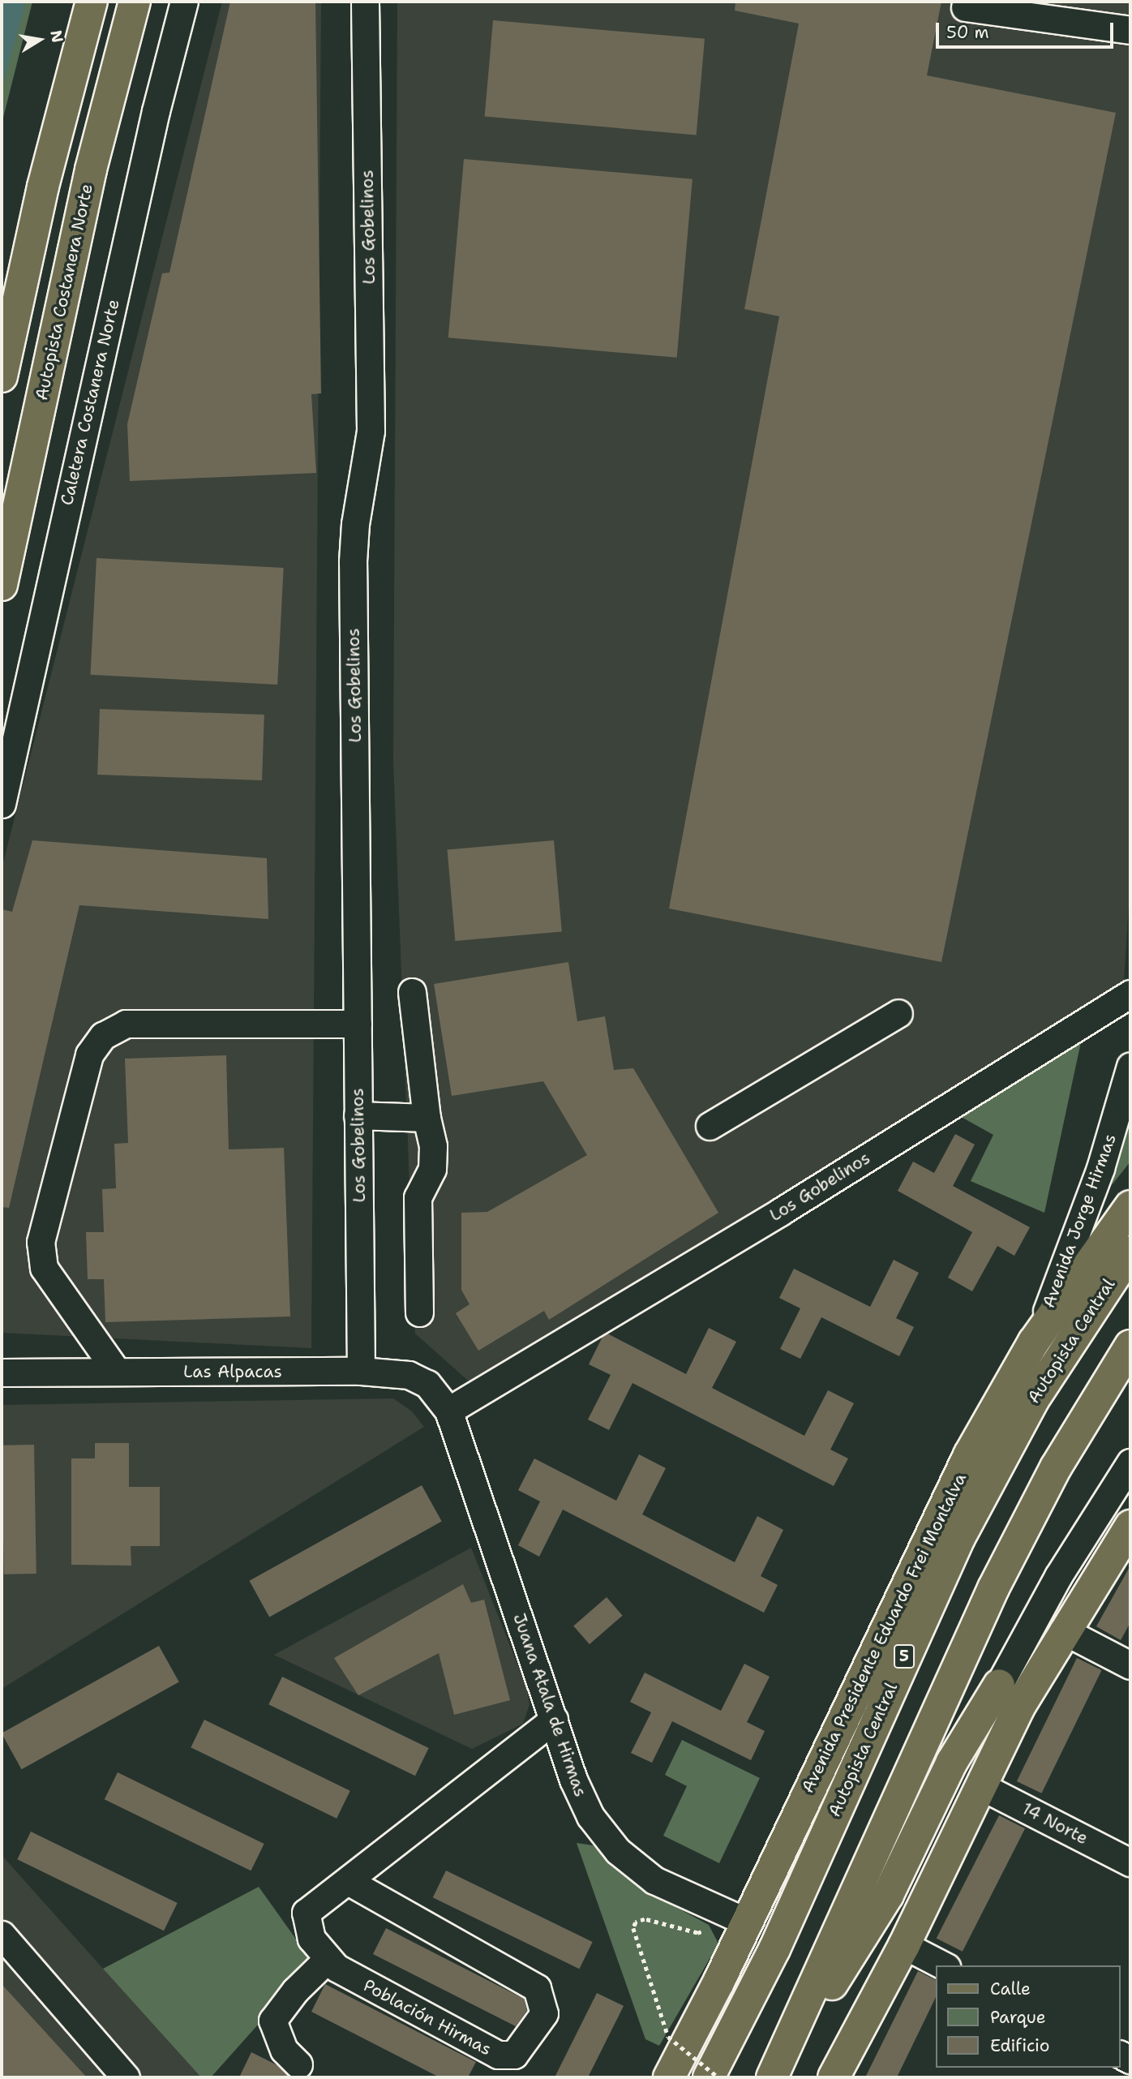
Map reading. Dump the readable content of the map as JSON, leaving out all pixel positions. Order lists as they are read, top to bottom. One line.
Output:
{"streets":{"main road":["Autopista Costanera Norte","Autopista Central","Avenida Presidente Eduardo Frei Montalva","5"],"street":["Los Gobelinos","Caletera Costanera Norte","Avenida Jorge Hirmas","Las Alpacas","Juana Atala de Hirmas","14 Norte","Población Hirmas"]},"crossings":[["Los Gobelinos","Las Alpacas"],["Los Gobelinos","Juana Atala de Hirmas"],["Avenida Jorge Hirmas","Avenida Presidente Eduardo Frei Montalva"],["Las Alpacas","Juana Atala de Hirmas"],["Avenida Presidente Eduardo Frei Montalva","Juana Atala de Hirmas"],["Juana Atala de Hirmas","Población Hirmas"]],"legend":["Calle","Parque","Edificio"],"scale_bar":"50 m","north":"right"}
